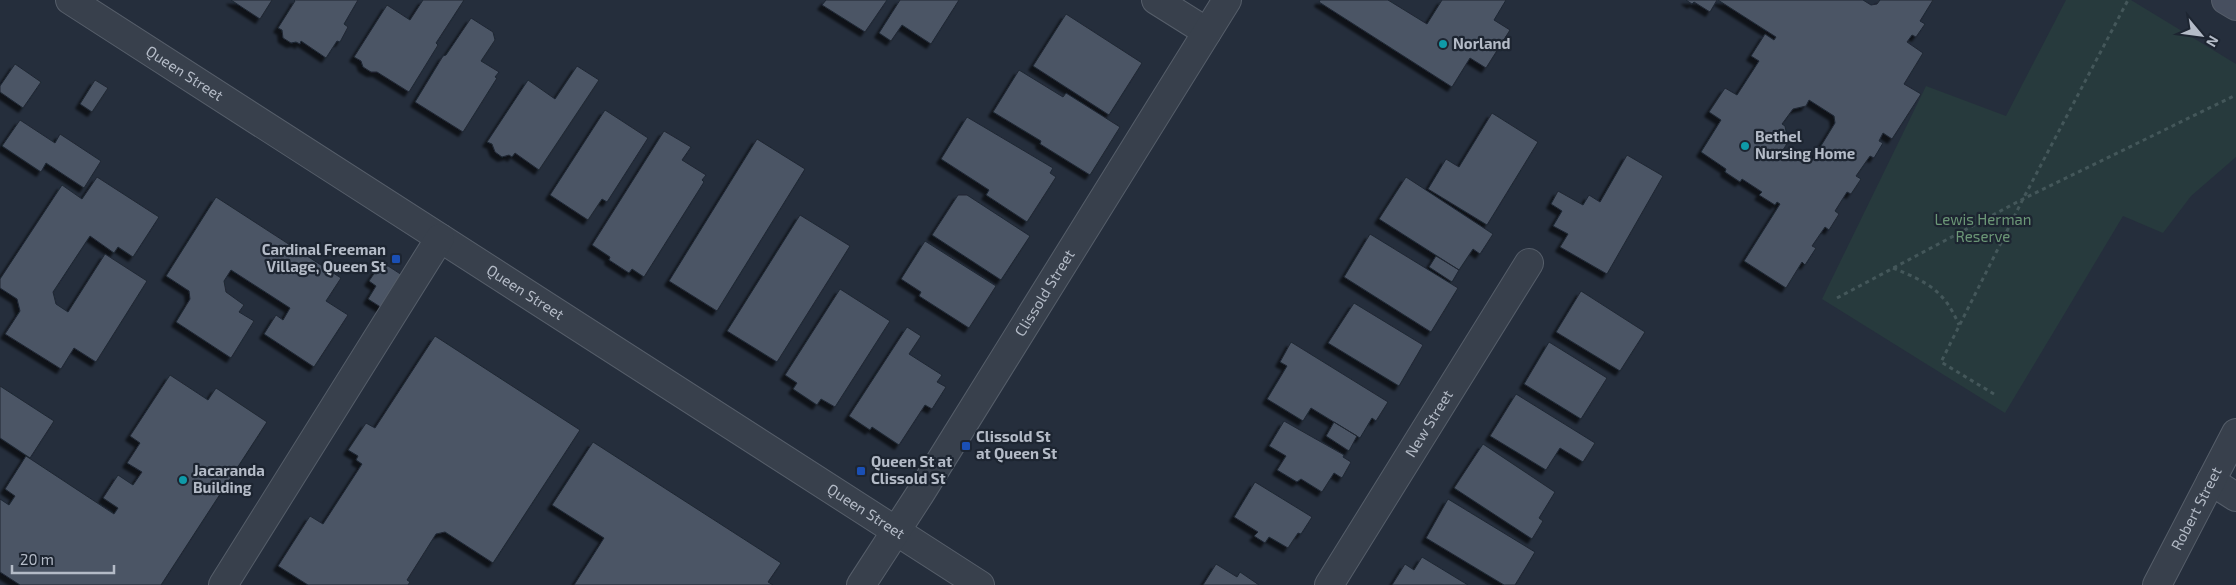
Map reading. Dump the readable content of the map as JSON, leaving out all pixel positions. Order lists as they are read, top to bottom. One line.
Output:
{"streets":{"street":["Queen Street","Clissold Street","New Street","Robert Street"]},"crossings":[["Queen Street","Clissold Street"]],"parks":["Lewis Herman Reserve"],"places":{"other":["Norland","Bethel Nursing Home","Jacaranda Building"],"transit":["Cardinal Freeman Village, Queen St","Clissold St at Queen St","Queen St at Clissold St"]},"scale_bar":"20 m","north":"bottom right"}
